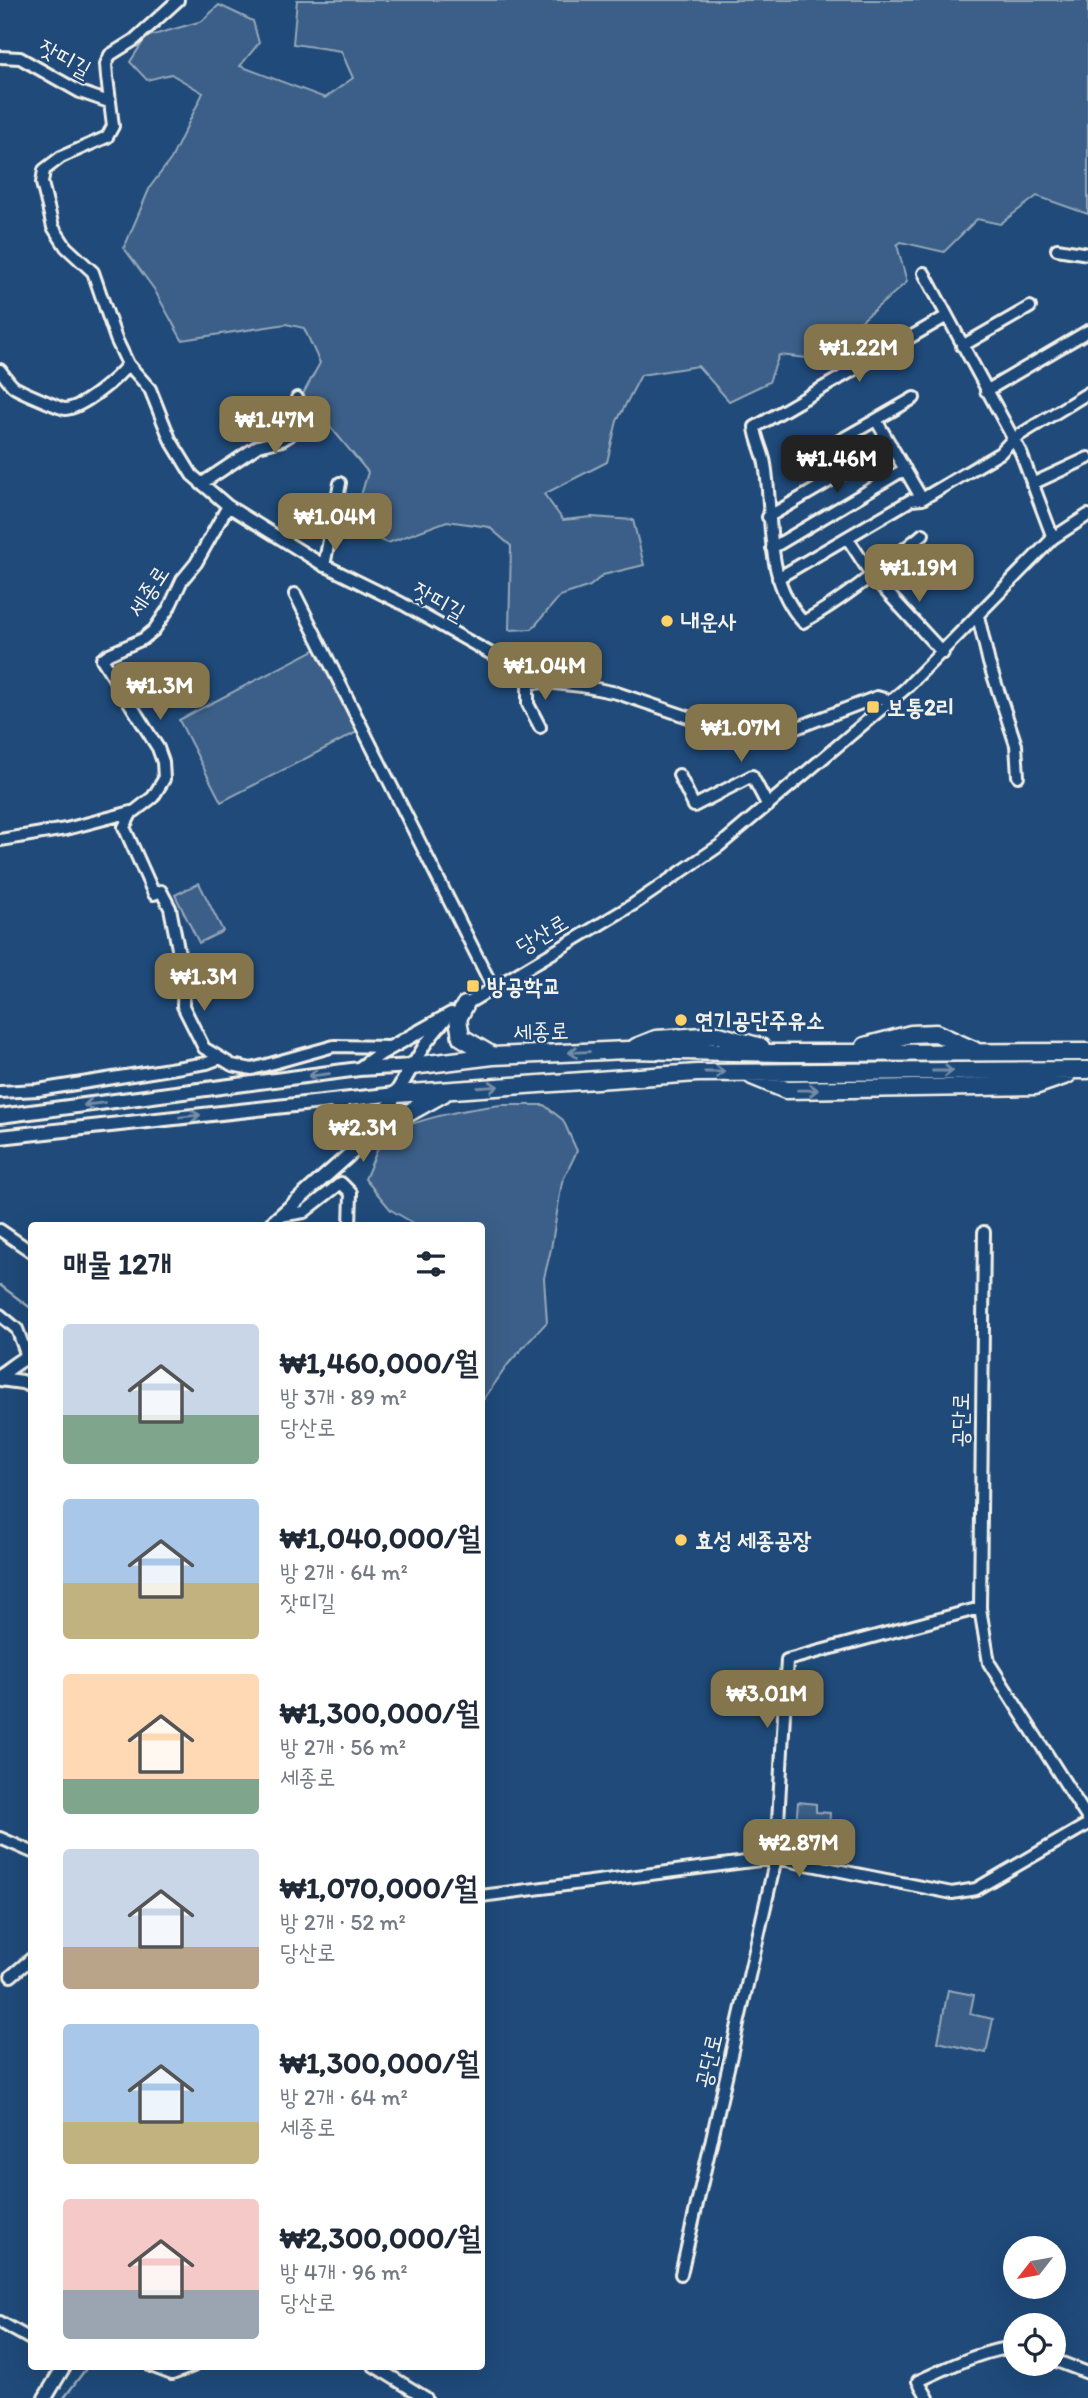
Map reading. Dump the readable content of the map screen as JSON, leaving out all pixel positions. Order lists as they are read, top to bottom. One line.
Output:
{"streets":{"highway":["세종로"],"main road":["당산로"],"street":["잣띠길","공단로"]},"crossings":[["잣띠길","세종로"],["세종로","당산로"]],"places":{"other":["내운사","연기공단주유소","효성 세종공장"],"transit":["보통2리","방공학교"]},"north":"bottom left","page":{"price":["₩1.22M","₩1.47M","₩1.46M","₩1.04M","₩1.19M","₩1.04M","₩1.3M","₩1.07M","₩1.3M","₩2.3M","₩3.01M","₩2.87M"],"heading":"매물 12개","list":[{"name":"₩1,460,000/월","note":"방 3개 · 89 m² · 당산로"},{"name":"₩1,040,000/월","note":"방 2개 · 64 m² · 잣띠길"},{"name":"₩1,300,000/월","note":"방 2개 · 56 m² · 세종로"},{"name":"₩1,070,000/월","note":"방 2개 · 52 m² · 당산로"},{"name":"₩1,300,000/월","note":"방 2개 · 64 m² · 세종로"},{"name":"₩2,300,000/월","note":"방 4개 · 96 m² · 당산로"}]}}
